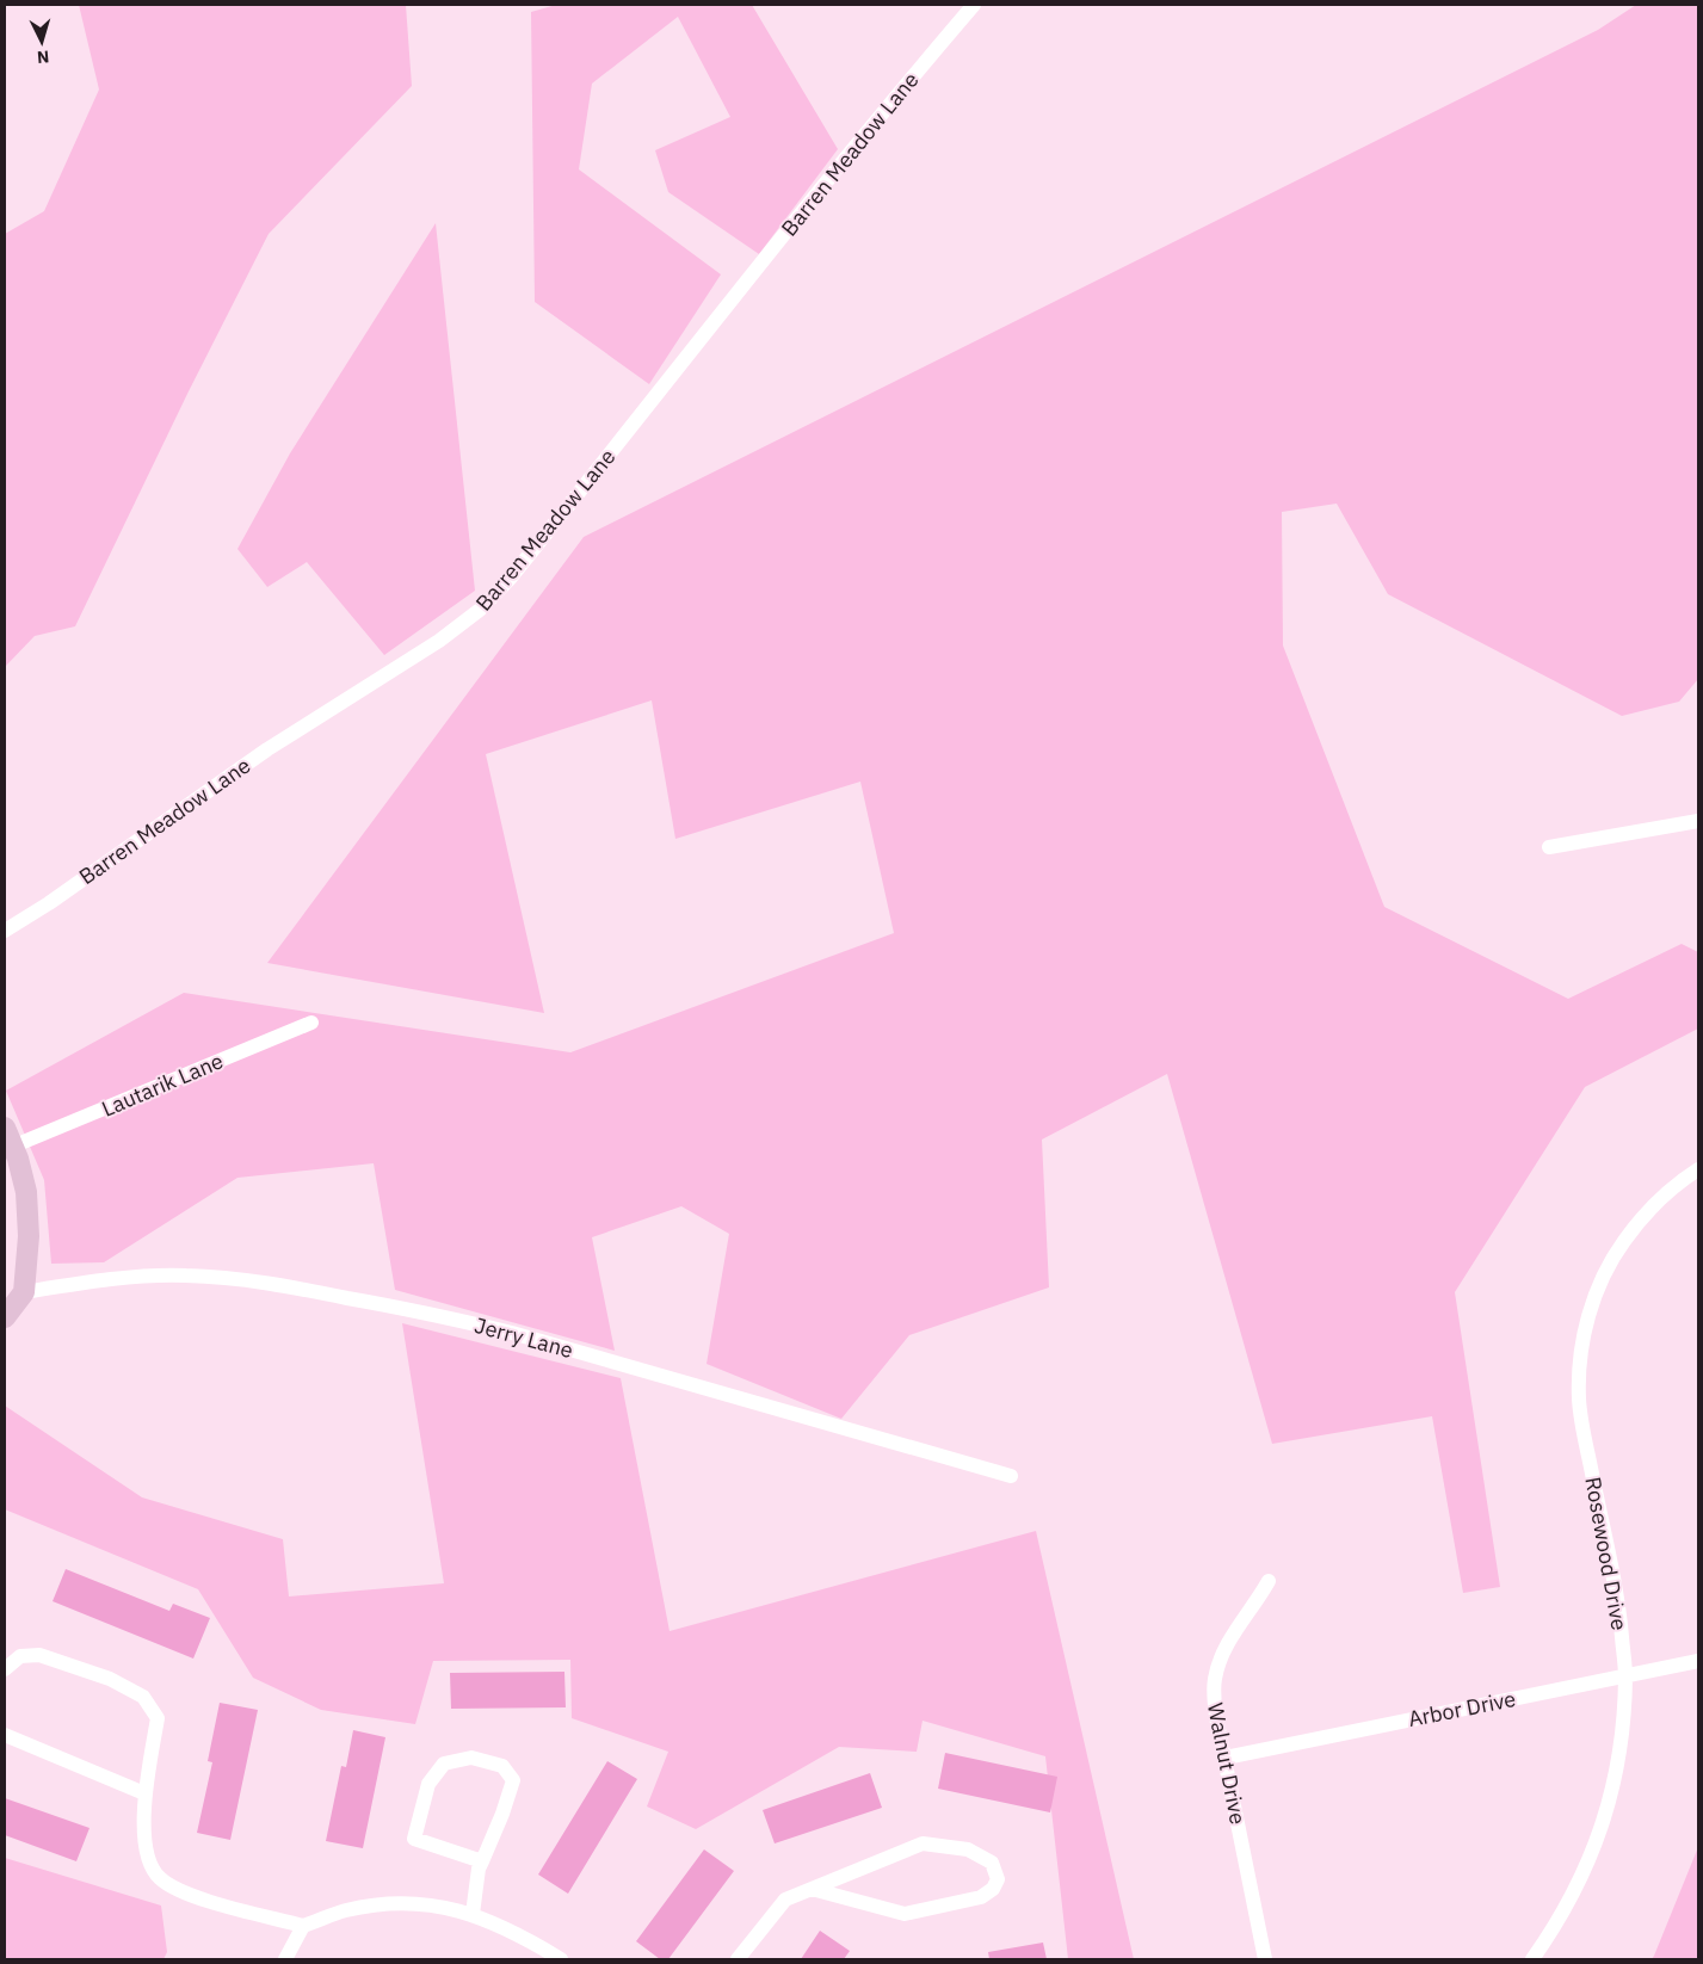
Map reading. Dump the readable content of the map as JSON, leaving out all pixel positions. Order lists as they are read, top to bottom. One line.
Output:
{"streets":{"street":["Barren Meadow Lane","Lautarik Lane","Jerry Lane","Rosewood Drive","Arbor Drive","Walnut Drive"]},"crossings":[["Rosewood Drive","Arbor Drive"],["Arbor Drive","Walnut Drive"]],"north":"bottom"}
